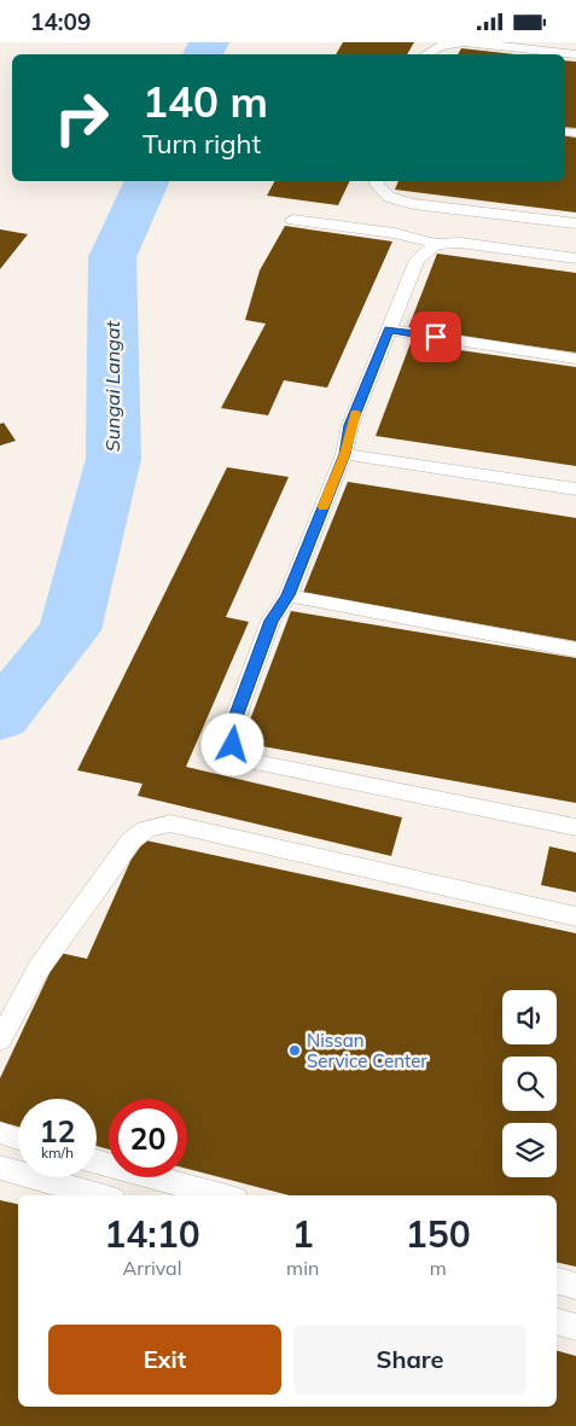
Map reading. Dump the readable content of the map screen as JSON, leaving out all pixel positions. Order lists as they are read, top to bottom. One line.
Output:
{"water":["Sungai Langat"],"places":["Nissan Service Center"],"page":{"status":"14:09","turn":["140 m","Turn right"],"speed":"12 km/h","limit":"20","eta":["14:10","Arrival","1","min","150","m"],"buttons":["Exit","Share"]}}
